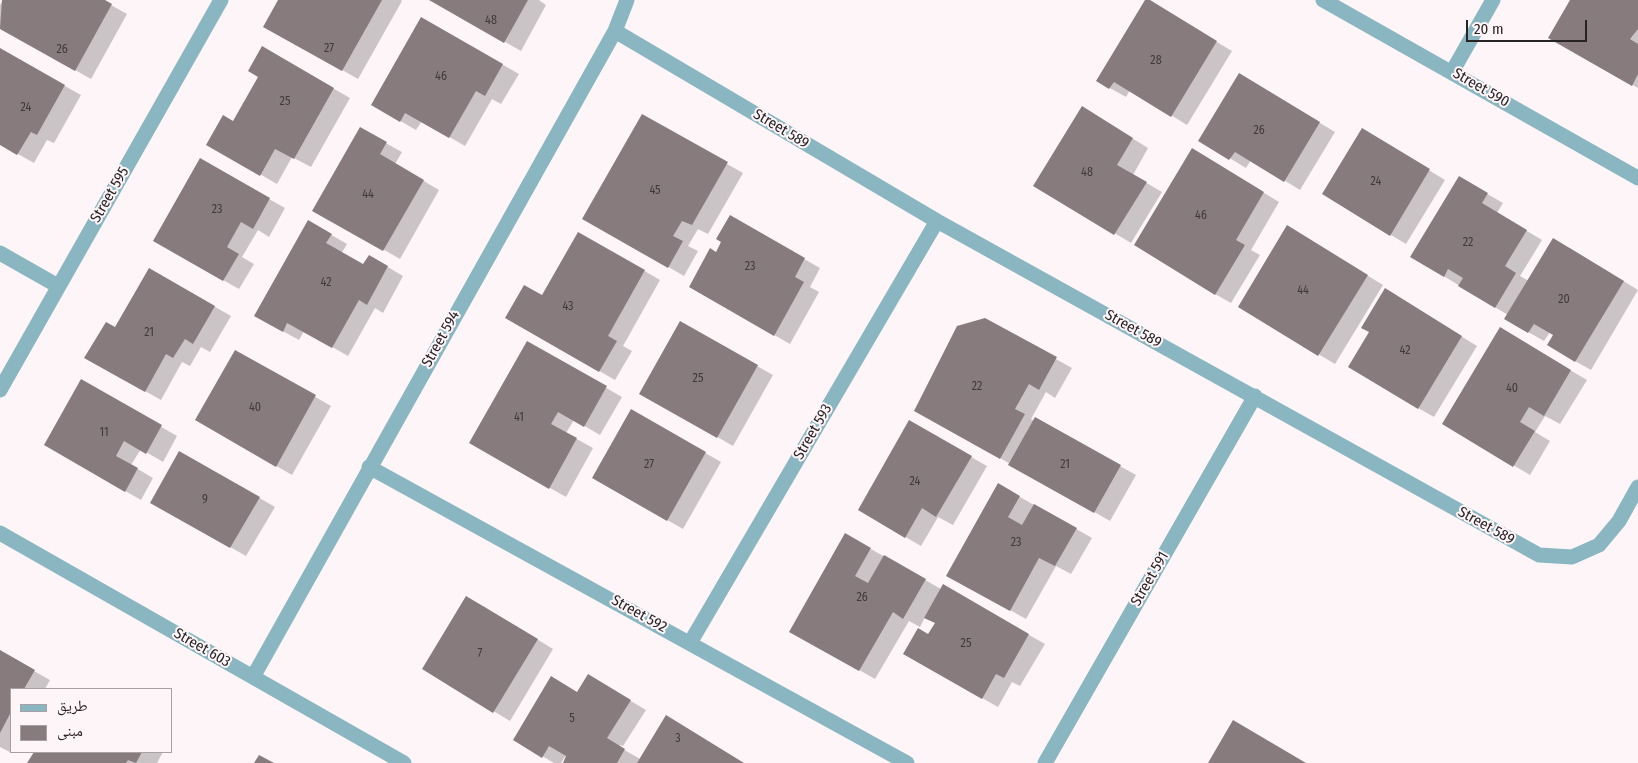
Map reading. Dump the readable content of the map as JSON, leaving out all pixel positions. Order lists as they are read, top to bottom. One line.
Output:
{"streets":{"street":["Street 590","Street 589","Street 595","Street 594","Street 593","Street 591","Street 592","Street 603"]},"crossings":[["Street 589","Street 594"],["Street 589","Street 593"],["Street 589","Street 591"],["Street 594","Street 592"],["Street 594","Street 603"],["Street 593","Street 592"]],"house_numbers":["48","27","26","28","46","25","24","26","48","24","45","44","23","46","22","23","42","44","20","43","21","42","25","22","40","40","41","11","27","21","24","9","23","26","25","7","5","3"],"legend":["طريق","مبنى"],"scale_bar":"20 m"}
